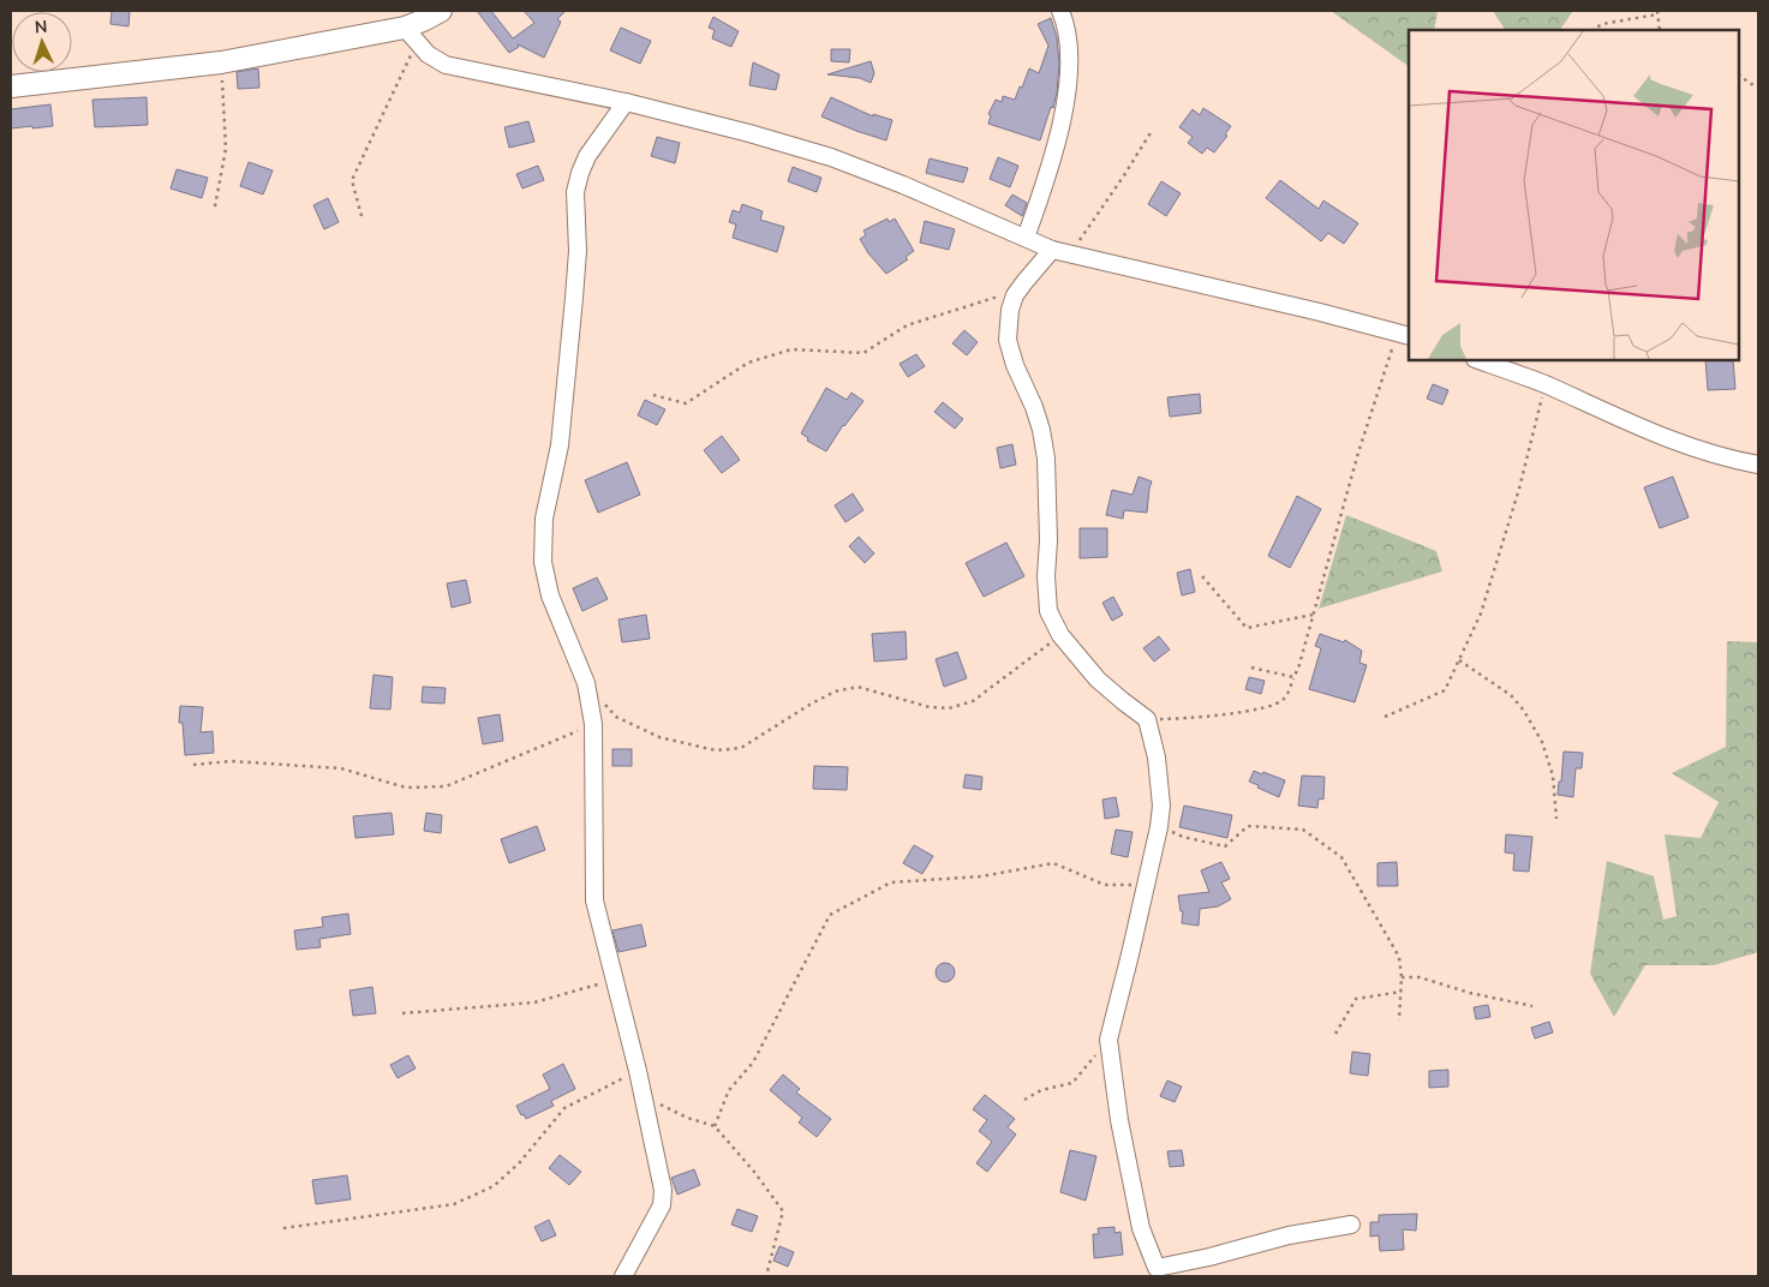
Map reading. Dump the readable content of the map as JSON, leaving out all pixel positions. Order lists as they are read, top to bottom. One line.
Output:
{"north":"top"}
